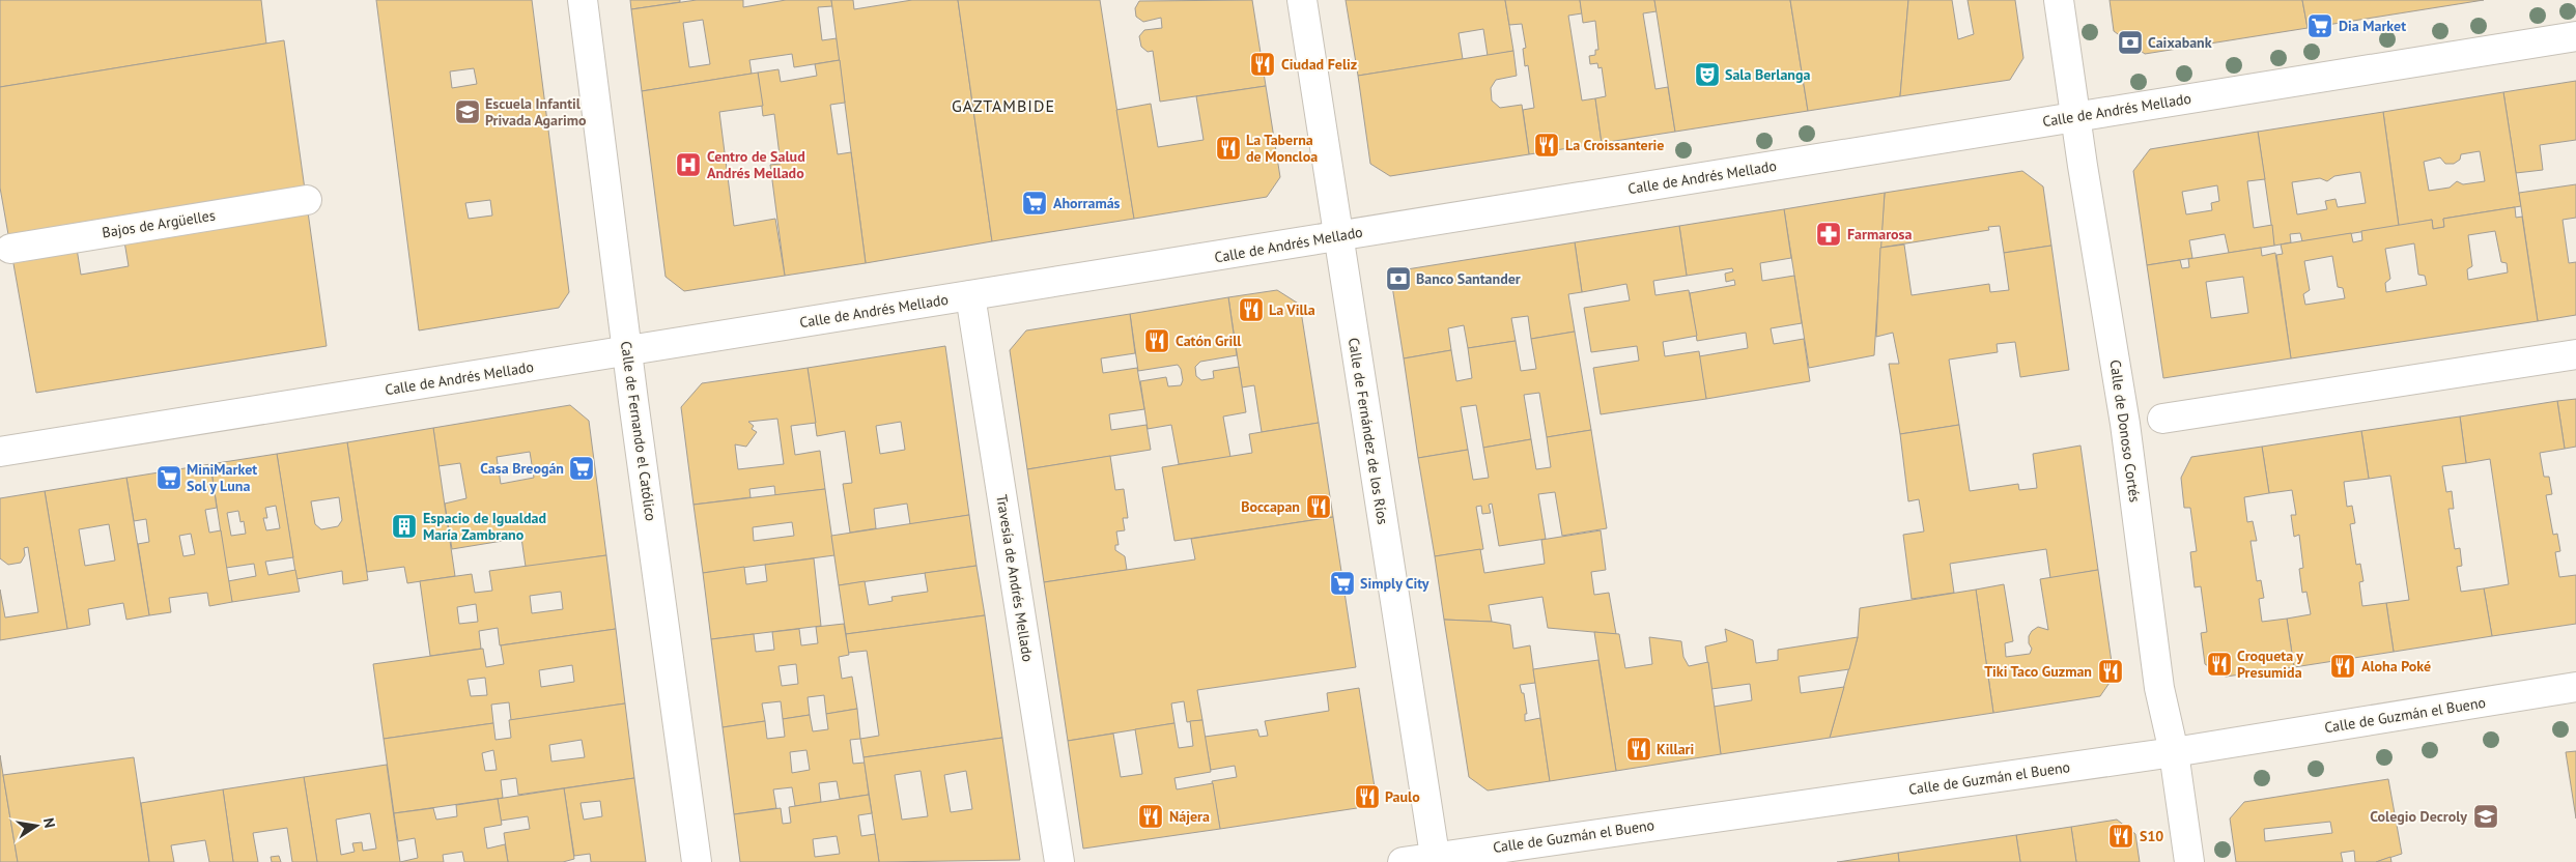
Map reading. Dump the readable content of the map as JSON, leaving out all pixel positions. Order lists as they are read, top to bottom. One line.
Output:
{"streets":{"street":["Calle de Andrés Mellado","Bajos de Argüelles","Calle de Fernando el Católico","Calle de Fernández de los Ríos","Calle de Donoso Cortés","Travesía de Andrés Mellado","Calle de Guzmán el Bueno"]},"crossings":[["Calle de Andrés Mellado","Calle de Fernando el Católico"],["Calle de Andrés Mellado","Calle de Fernández de los Ríos"],["Calle de Andrés Mellado","Calle de Donoso Cortés"],["Calle de Andrés Mellado","Travesía de Andrés Mellado"],["Calle de Fernández de los Ríos","Calle de Guzmán el Bueno"],["Calle de Donoso Cortés","Calle de Guzmán el Bueno"]],"districts":["GAZTAMBIDE"],"places":{"supermarket":["Dia Market","Ahorramás","Casa Breogán","MiniMarket Sol y Luna","Simply City"],"bank":["Caixabank","Banco Santander"],"restaurant":["Ciudad Feliz","La Croissanterie","La Taberna de Moncloa","La Villa","Catón Grill","Boccapan","Croqueta y Presumida","Aloha Poké","Tiki Taco Guzman","Killari","Paulo","Nájera","S10"],"theatre":["Sala Berlanga"],"school or university":["Escuela Infantil Privada Agarimo","Colegio Decroly"],"hospital":["Centro de Salud Andrés Mellado"],"pharmacy":["Farmarosa"],"building":["Espacio de Igualdad María Zambrano"]},"north":"right"}
